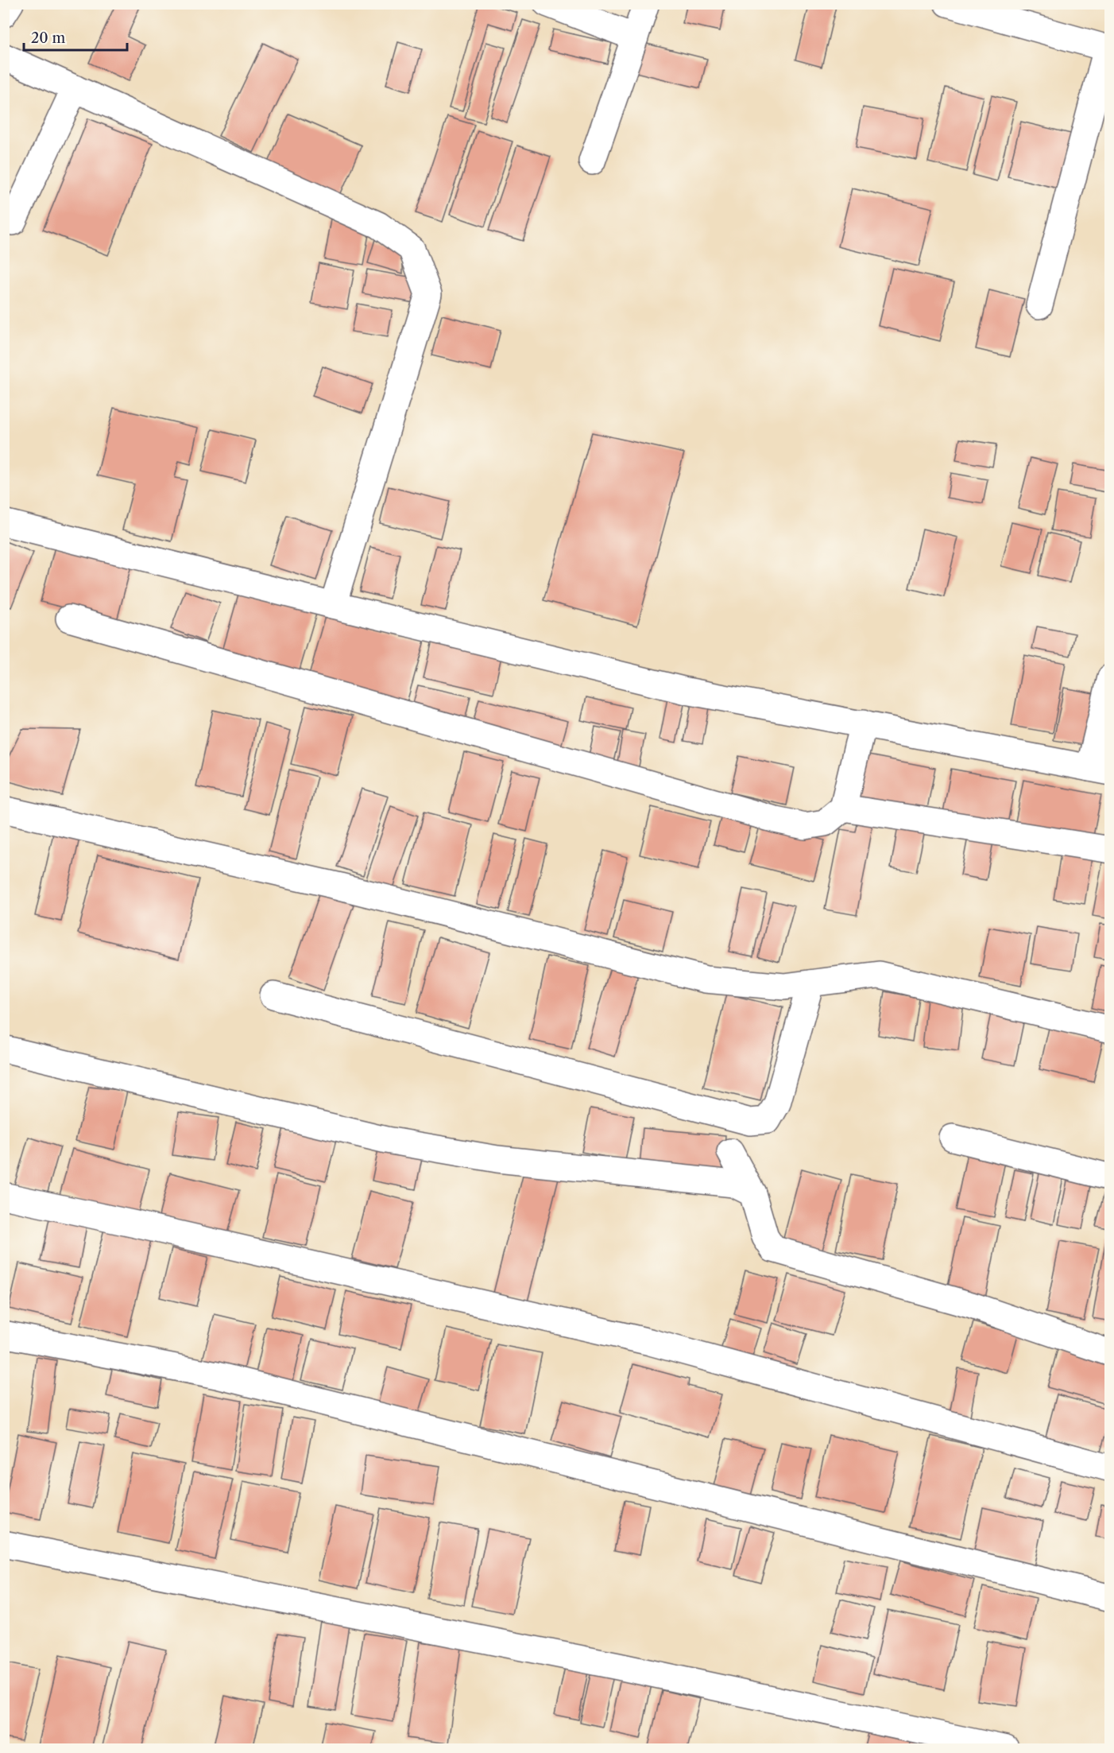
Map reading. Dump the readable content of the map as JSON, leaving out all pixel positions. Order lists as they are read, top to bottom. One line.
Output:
{"scale_bar":"20 m"}
